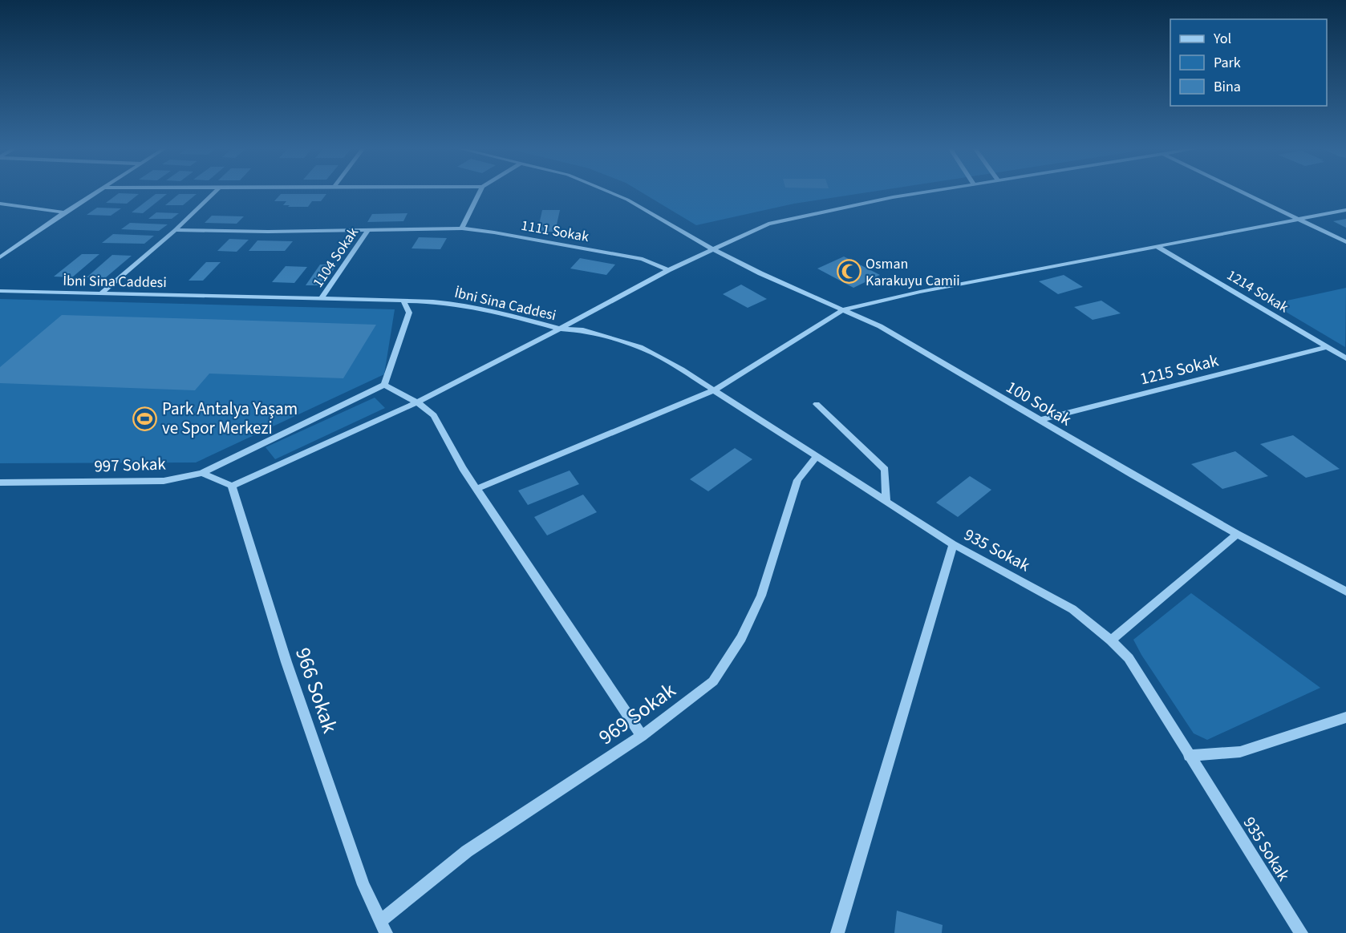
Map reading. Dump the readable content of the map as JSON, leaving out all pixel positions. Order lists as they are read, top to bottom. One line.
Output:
{"streets":{"street":["1111 Sokak","1104 Sokak","İbni Sina Caddesi","1214 Sokak","1215 Sokak","100 Sokak","997 Sokak","935 Sokak","966 Sokak","969 Sokak"]},"crossings":[["1111 Sokak","1104 Sokak"],["1111 Sokak","İbni Sina Caddesi"],["1104 Sokak","İbni Sina Caddesi"],["İbni Sina Caddesi","100 Sokak"],["İbni Sina Caddesi","935 Sokak"],["1214 Sokak","1215 Sokak"],["1215 Sokak","100 Sokak"],["935 Sokak","969 Sokak"],["966 Sokak","969 Sokak"]],"places":{"mosque":["Osman Karakuyu Camii"],"sports":["Park Antalya Yaşam ve Spor Merkezi"]},"legend":["Yol","Park","Bina"]}
